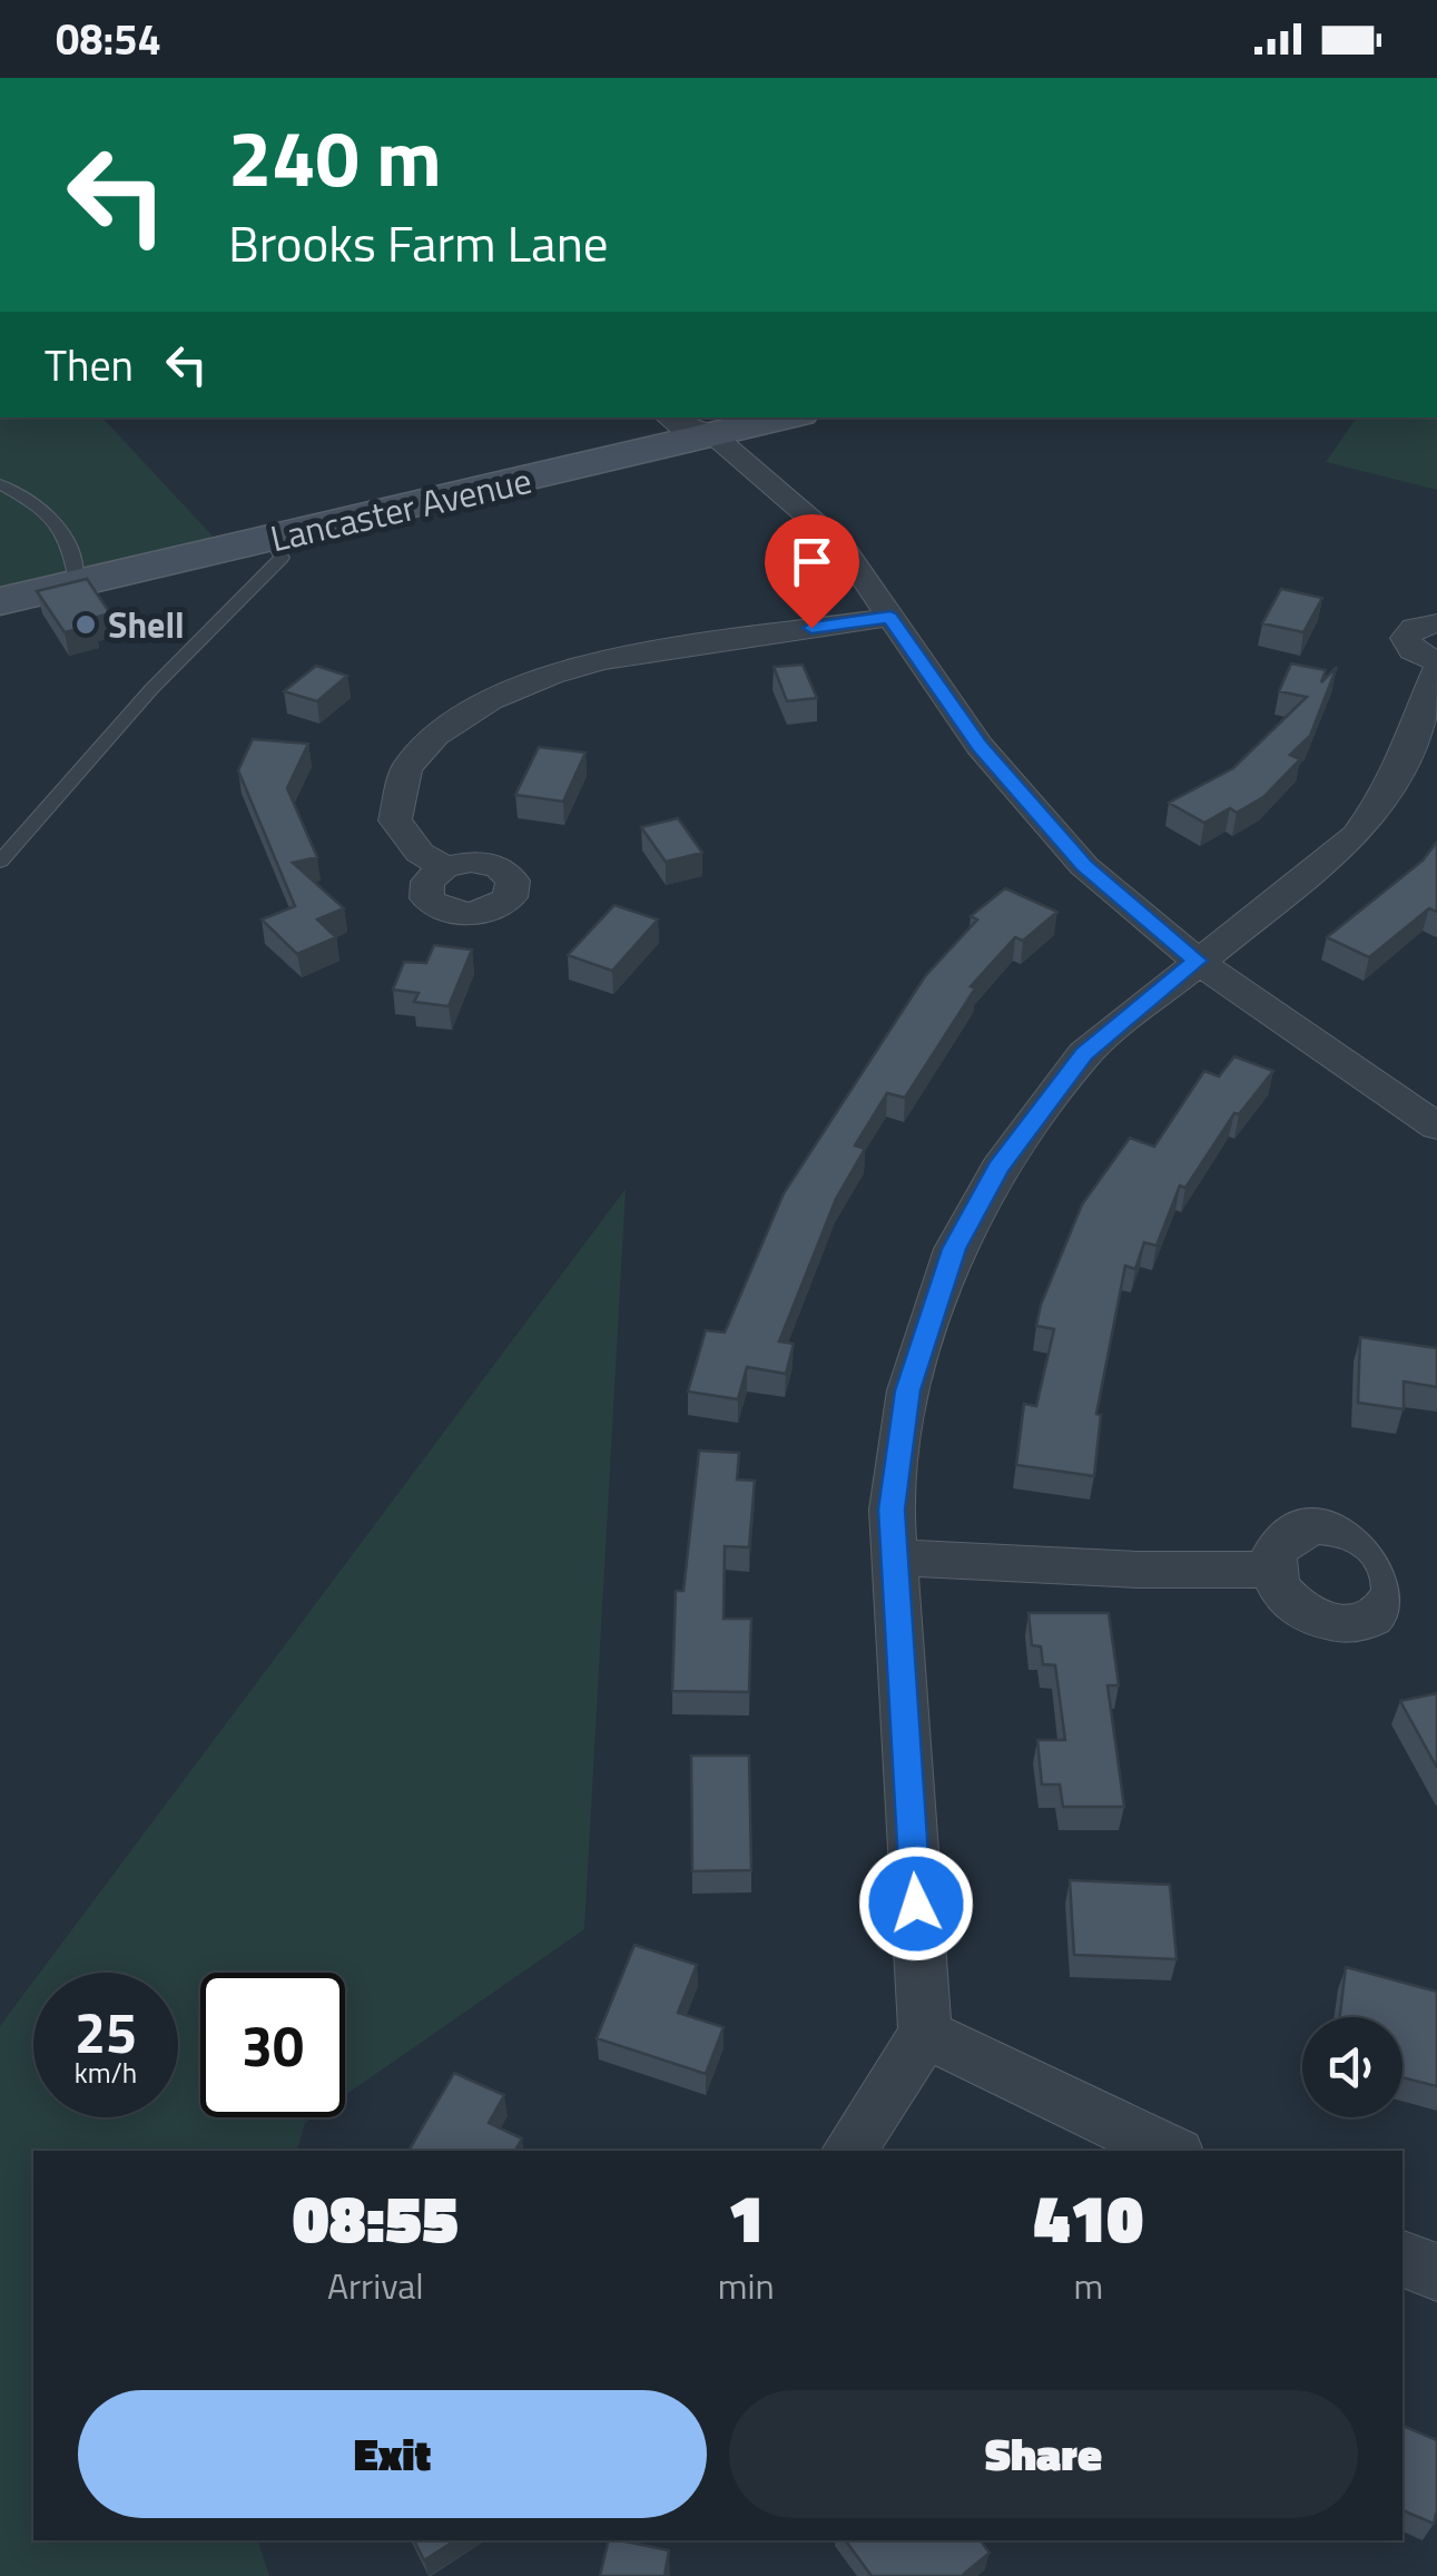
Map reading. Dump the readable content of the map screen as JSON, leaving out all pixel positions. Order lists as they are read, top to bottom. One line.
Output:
{"streets":{"main road":["Lancaster Avenue"]},"places":["Shell"],"page":{"status":"08:54","turn":["240 m","Brooks Farm Lane"],"then":"Then","speed":"25 km/h","limit":"30","eta":["08:55","Arrival","1","min","410","m"],"buttons":["Exit","Share"]}}
